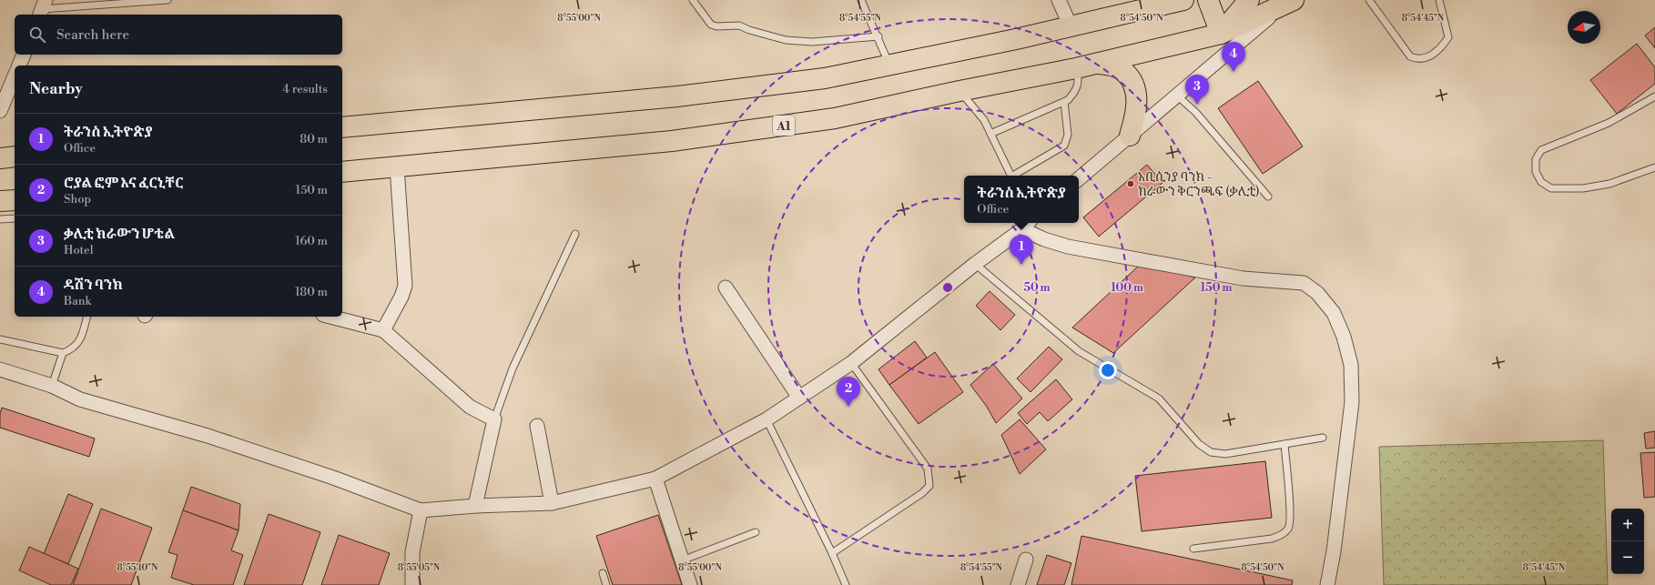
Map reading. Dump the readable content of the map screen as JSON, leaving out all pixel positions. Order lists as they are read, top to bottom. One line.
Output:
{"streets":{"main road":["A1"]},"places":["አቢሲንያ ባንክ - ክራውን ቅርንጫፍ (ቃሊቲ)"],"north":"left","page":{"search":"Search here","pins":["4","3","1","2"],"heading":["Nearby","4 results"],"list":[{"mark":"1","name":"ትራንስ ኢትዮጵያ","note":"Office","value":"80 m"},{"mark":"2","name":"ሮያል ፎም እና ፈርኒቸር","note":"Shop","value":"150 m"},{"mark":"3","name":"ቃሊቲ ክራውን ሆቴል","note":"Hotel","value":"160 m"},{"mark":"4","name":"ዳሽን ባንክ","note":"Bank","value":"180 m"}],"popup":["ትራንስ ኢትዮጵያ","Office"],"map_buttons":["+","−"]},"coordinates":["8°55'00\"N","8°54'55\"N","8°54'50\"N","8°54'45\"N","8°55'10\"N","8°55'05\"N"],"rings":["50 m","100 m","150 m"]}
